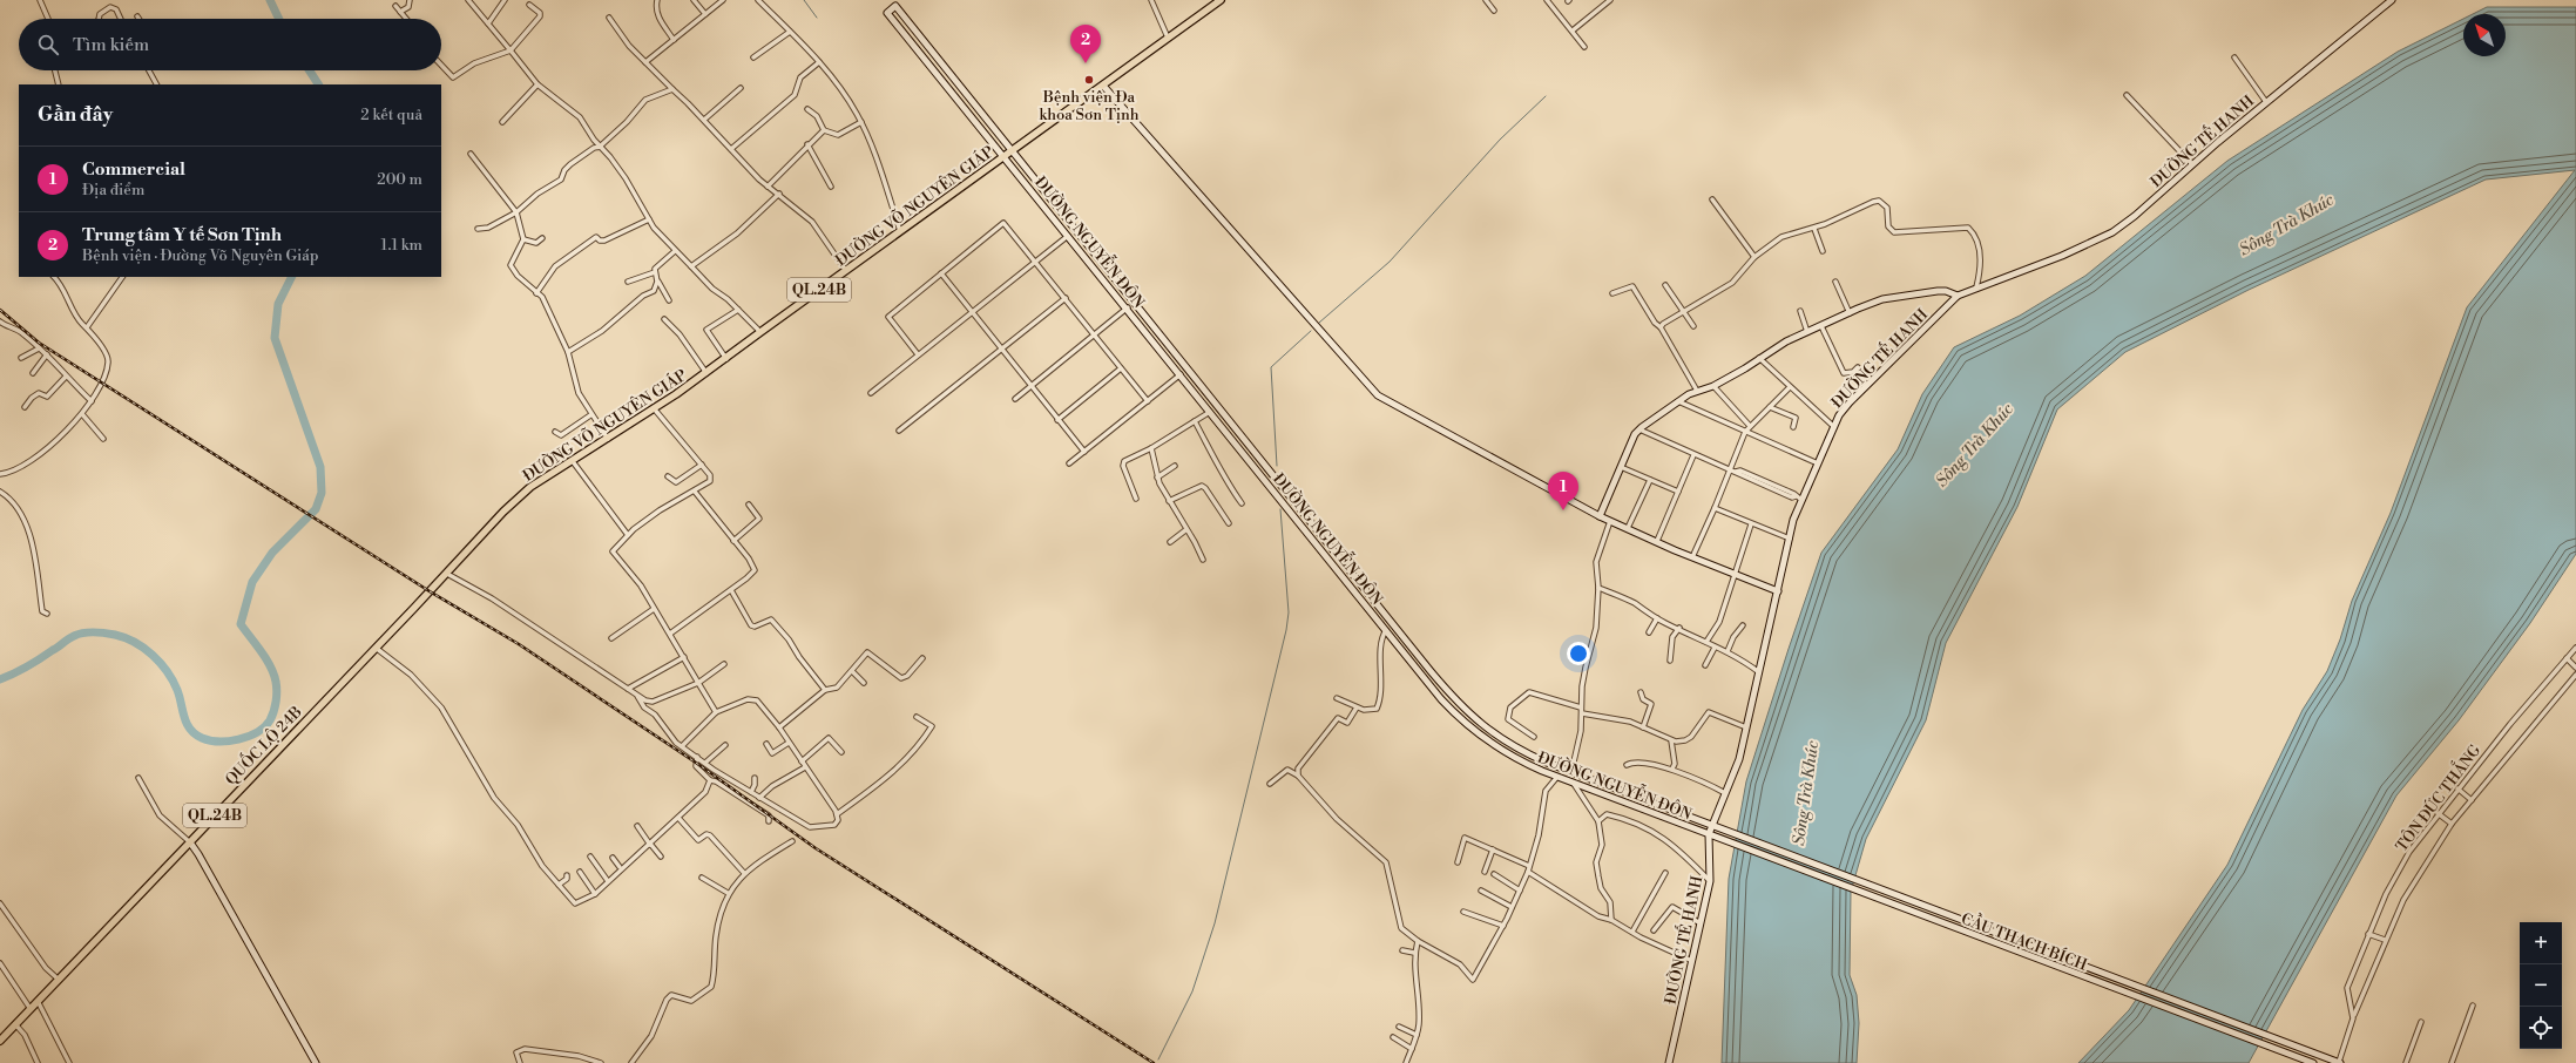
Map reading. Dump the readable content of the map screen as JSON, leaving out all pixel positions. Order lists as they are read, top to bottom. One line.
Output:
{"streets":{"main road":["ĐƯỜNG TẾ HANH","ĐƯỜNG VÕ NGUYÊN GIÁP","ĐƯỜNG NGUYỄN ĐÔN","QL.24B","QUỐC LỘ 24B","CẦU THẠCH BÍCH"],"street":["TÔN ĐỨC THẮNG"]},"crossings":[["ĐƯỜNG TẾ HANH","ĐƯỜNG NGUYỄN ĐÔN"],["ĐƯỜNG VÕ NGUYÊN GIÁP","ĐƯỜNG NGUYỄN ĐÔN"],["ĐƯỜNG VÕ NGUYÊN GIÁP","QUỐC LỘ 24B"],["ĐƯỜNG NGUYỄN ĐÔN","CẦU THẠCH BÍCH"],["TÔN ĐỨC THẮNG","CẦU THẠCH BÍCH"]],"water":["Sông Trà Khúc"],"places":["Bệnh viện Đa khoa Sơn Tịnh"],"north":"top left","page":{"search":"Tìm kiếm","pins":["2","1"],"heading":["Gần đây","2 kết quả"],"list":[{"mark":"1","name":"Commercial","note":"Địa điểm","value":"200 m"},{"mark":"2","name":"Trung tâm Y tế Sơn Tịnh","note":"Bệnh viện · Đường Võ Nguyên Giáp","value":"1.1 km"}],"map_buttons":["+","−"]}}
